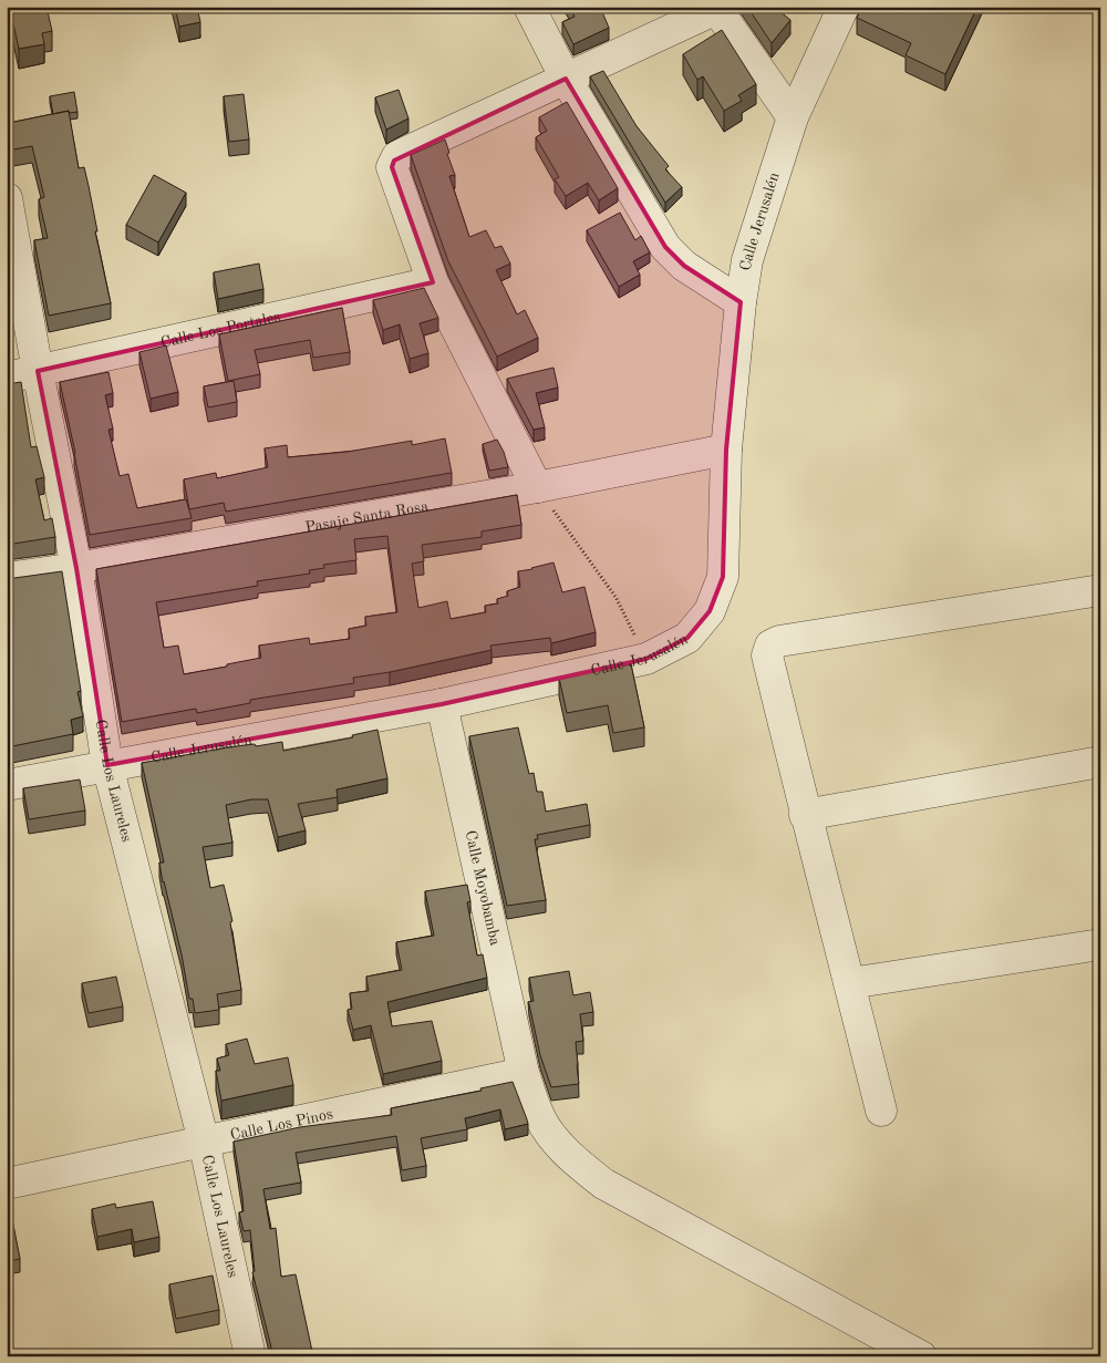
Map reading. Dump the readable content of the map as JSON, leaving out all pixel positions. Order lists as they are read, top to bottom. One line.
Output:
{"streets":{"street":["Calle Jerusalén","Calle Los Portales","Pasaje Santa Rosa","Calle Los Laureles","Calle Moyobamba","Calle Los Pinos"]},"crossings":[["Calle Jerusalén","Pasaje Santa Rosa"],["Calle Jerusalén","Calle Los Laureles"],["Calle Jerusalén","Calle Moyobamba"],["Calle Los Portales","Calle Los Laureles"],["Pasaje Santa Rosa","Calle Los Laureles"],["Calle Los Laureles","Calle Los Pinos"],["Calle Moyobamba","Calle Los Pinos"]]}
